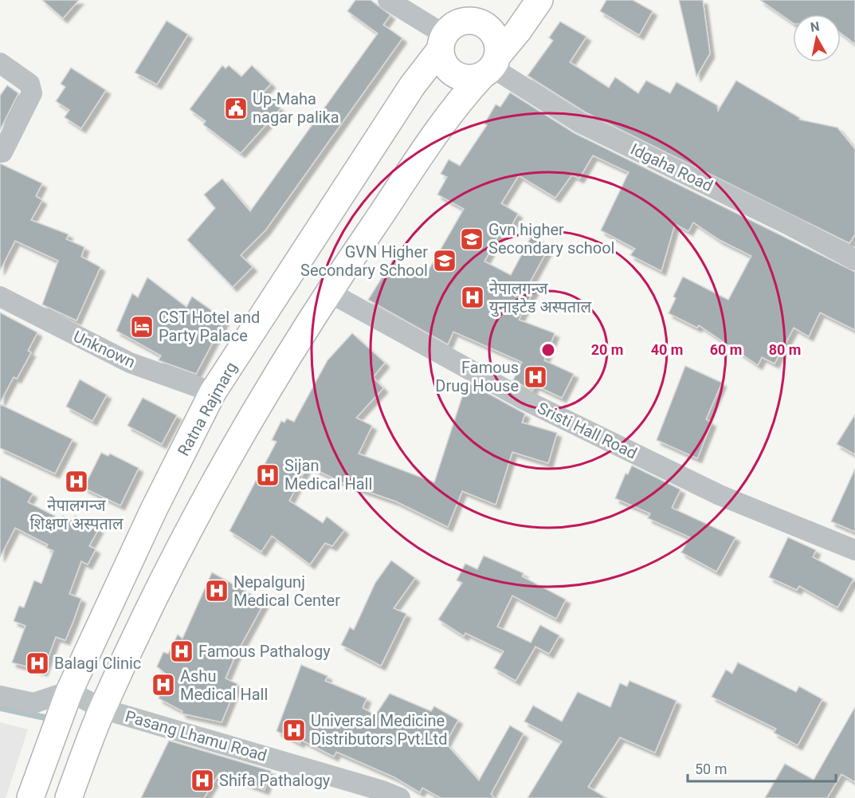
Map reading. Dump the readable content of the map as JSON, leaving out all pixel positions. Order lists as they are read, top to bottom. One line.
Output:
{"streets":{"highway":["Ratna Rajmarg"],"street":["Idgaha Road","Unknown","Sristi Hall Road","Pasang Lhamu Road"]},"crossings":[["Idgaha Road","Ratna Rajmarg"],["Unknown","Ratna Rajmarg"],["Ratna Rajmarg","Pasang Lhamu Road"]],"places":{"public building":["Up-Maha nagar palika"],"school or university":["Gvn higher Secondary school","GVN Higher Secondary School"],"hospital":["नेपालगन्ज युनाइटेड अस्पताल","Famous Drug House","Sijan Medical Hall","नेपालगन्ज शिक्षण अस्पताल","Nepalgunj Medical Center","Famous Pathalogy","Balagi Clinic","Ashu Medical Hall","Universal Medicine Distributors Pvt.Ltd","Shifa Pathalogy"],"hotel":["CST Hotel and Party Palace"]},"scale_bar":"50 m","north":"top","rings":["20 m","40 m","60 m","80 m"]}
